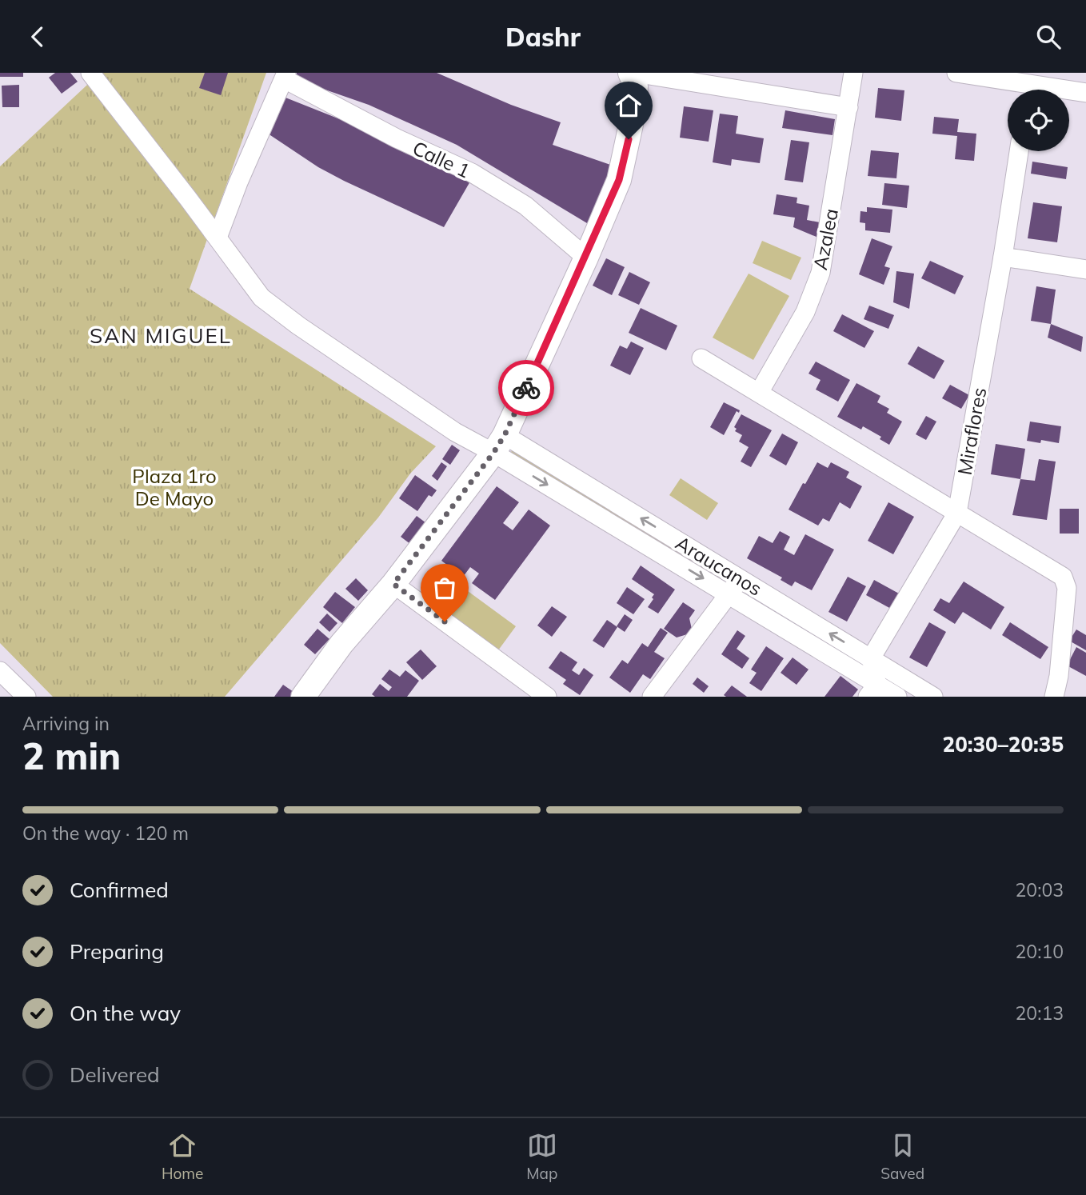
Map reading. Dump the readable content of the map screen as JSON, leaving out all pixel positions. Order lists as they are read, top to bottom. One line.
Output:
{"streets":{"street":["Calle 1","Azalea","Miraflores","Araucanos"]},"crossings":[["Miraflores","Araucanos"]],"districts":["SAN MIGUEL"],"parks":["Plaza 1ro De Mayo"],"page":{"header":"Dashr","heading":["2 min","Arriving in","20:30–20:35"],"bar":"On the way · 120 m","list":[["Confirmed","20:03"],["Preparing","20:10"],["On the way","20:13"],"Delivered"],"tabs":["Home","Map","Saved"]}}
